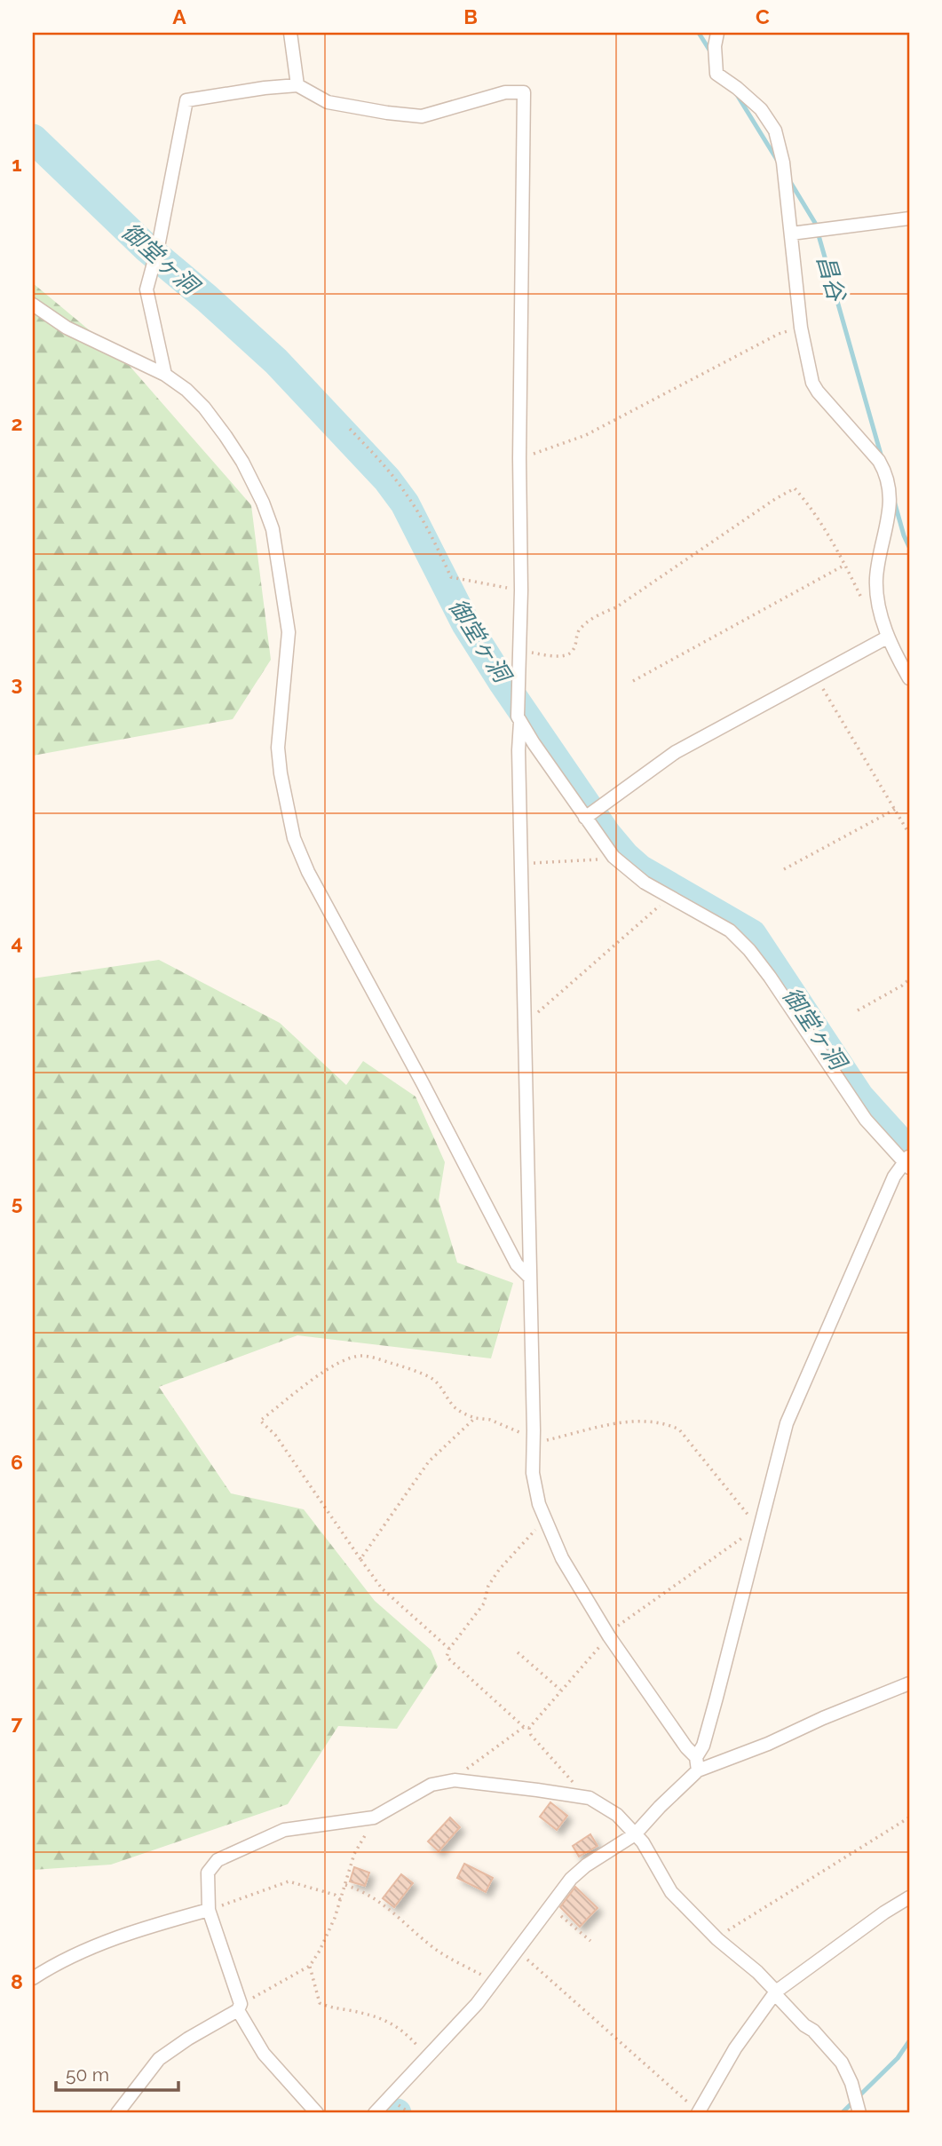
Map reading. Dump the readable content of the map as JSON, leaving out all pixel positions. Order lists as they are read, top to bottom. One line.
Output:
{"water":["御堂ヶ洞","昌谷"],"scale_bar":"50 m","grid":{"columns":["A","B","C"],"rows":["1","2","3","4","5","6","7","8"]}}
